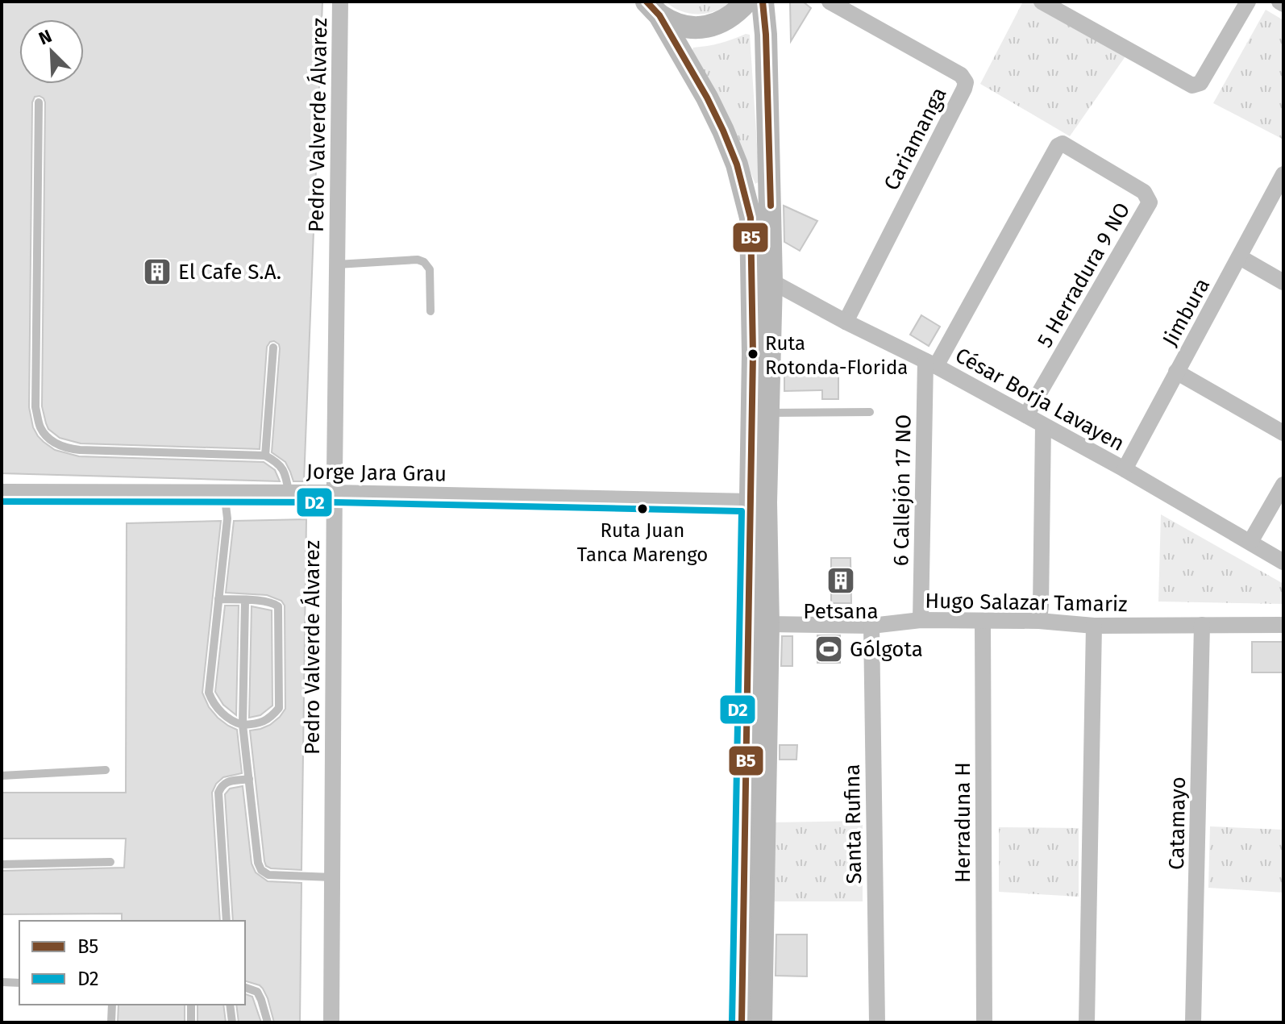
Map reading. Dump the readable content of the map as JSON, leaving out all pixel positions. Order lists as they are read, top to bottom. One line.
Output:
{"streets":{"street":["Pedro Valverde Álvarez","Cariamanga","5 Herradura 9 NO","Jimbura","César Borja Lavayen","Jorge Jara Grau","6 Callejón 17 NO","Hugo Salazar Tamariz","Herraduna H","Catamayo","Santa Rufina"]},"crossings":[["Pedro Valverde Álvarez","Jorge Jara Grau"],["Cariamanga","César Borja Lavayen"],["5 Herradura 9 NO","César Borja Lavayen"],["5 Herradura 9 NO","6 Callejón 17 NO"],["Jimbura","César Borja Lavayen"],["César Borja Lavayen","6 Callejón 17 NO"],["6 Callejón 17 NO","Hugo Salazar Tamariz"],["Hugo Salazar Tamariz","Herraduna H"],["Hugo Salazar Tamariz","Catamayo"],["Hugo Salazar Tamariz","Santa Rufina"]],"places":{"building":["El Cafe S.A.","Petsana"],"other":["Ruta Rotonda-Florida","Ruta Juan Tanca Marengo"],"sports":["Gólgota"]},"lines":["transit line B5","transit line D2"],"legend":["B5","D2"],"north":"top left"}
